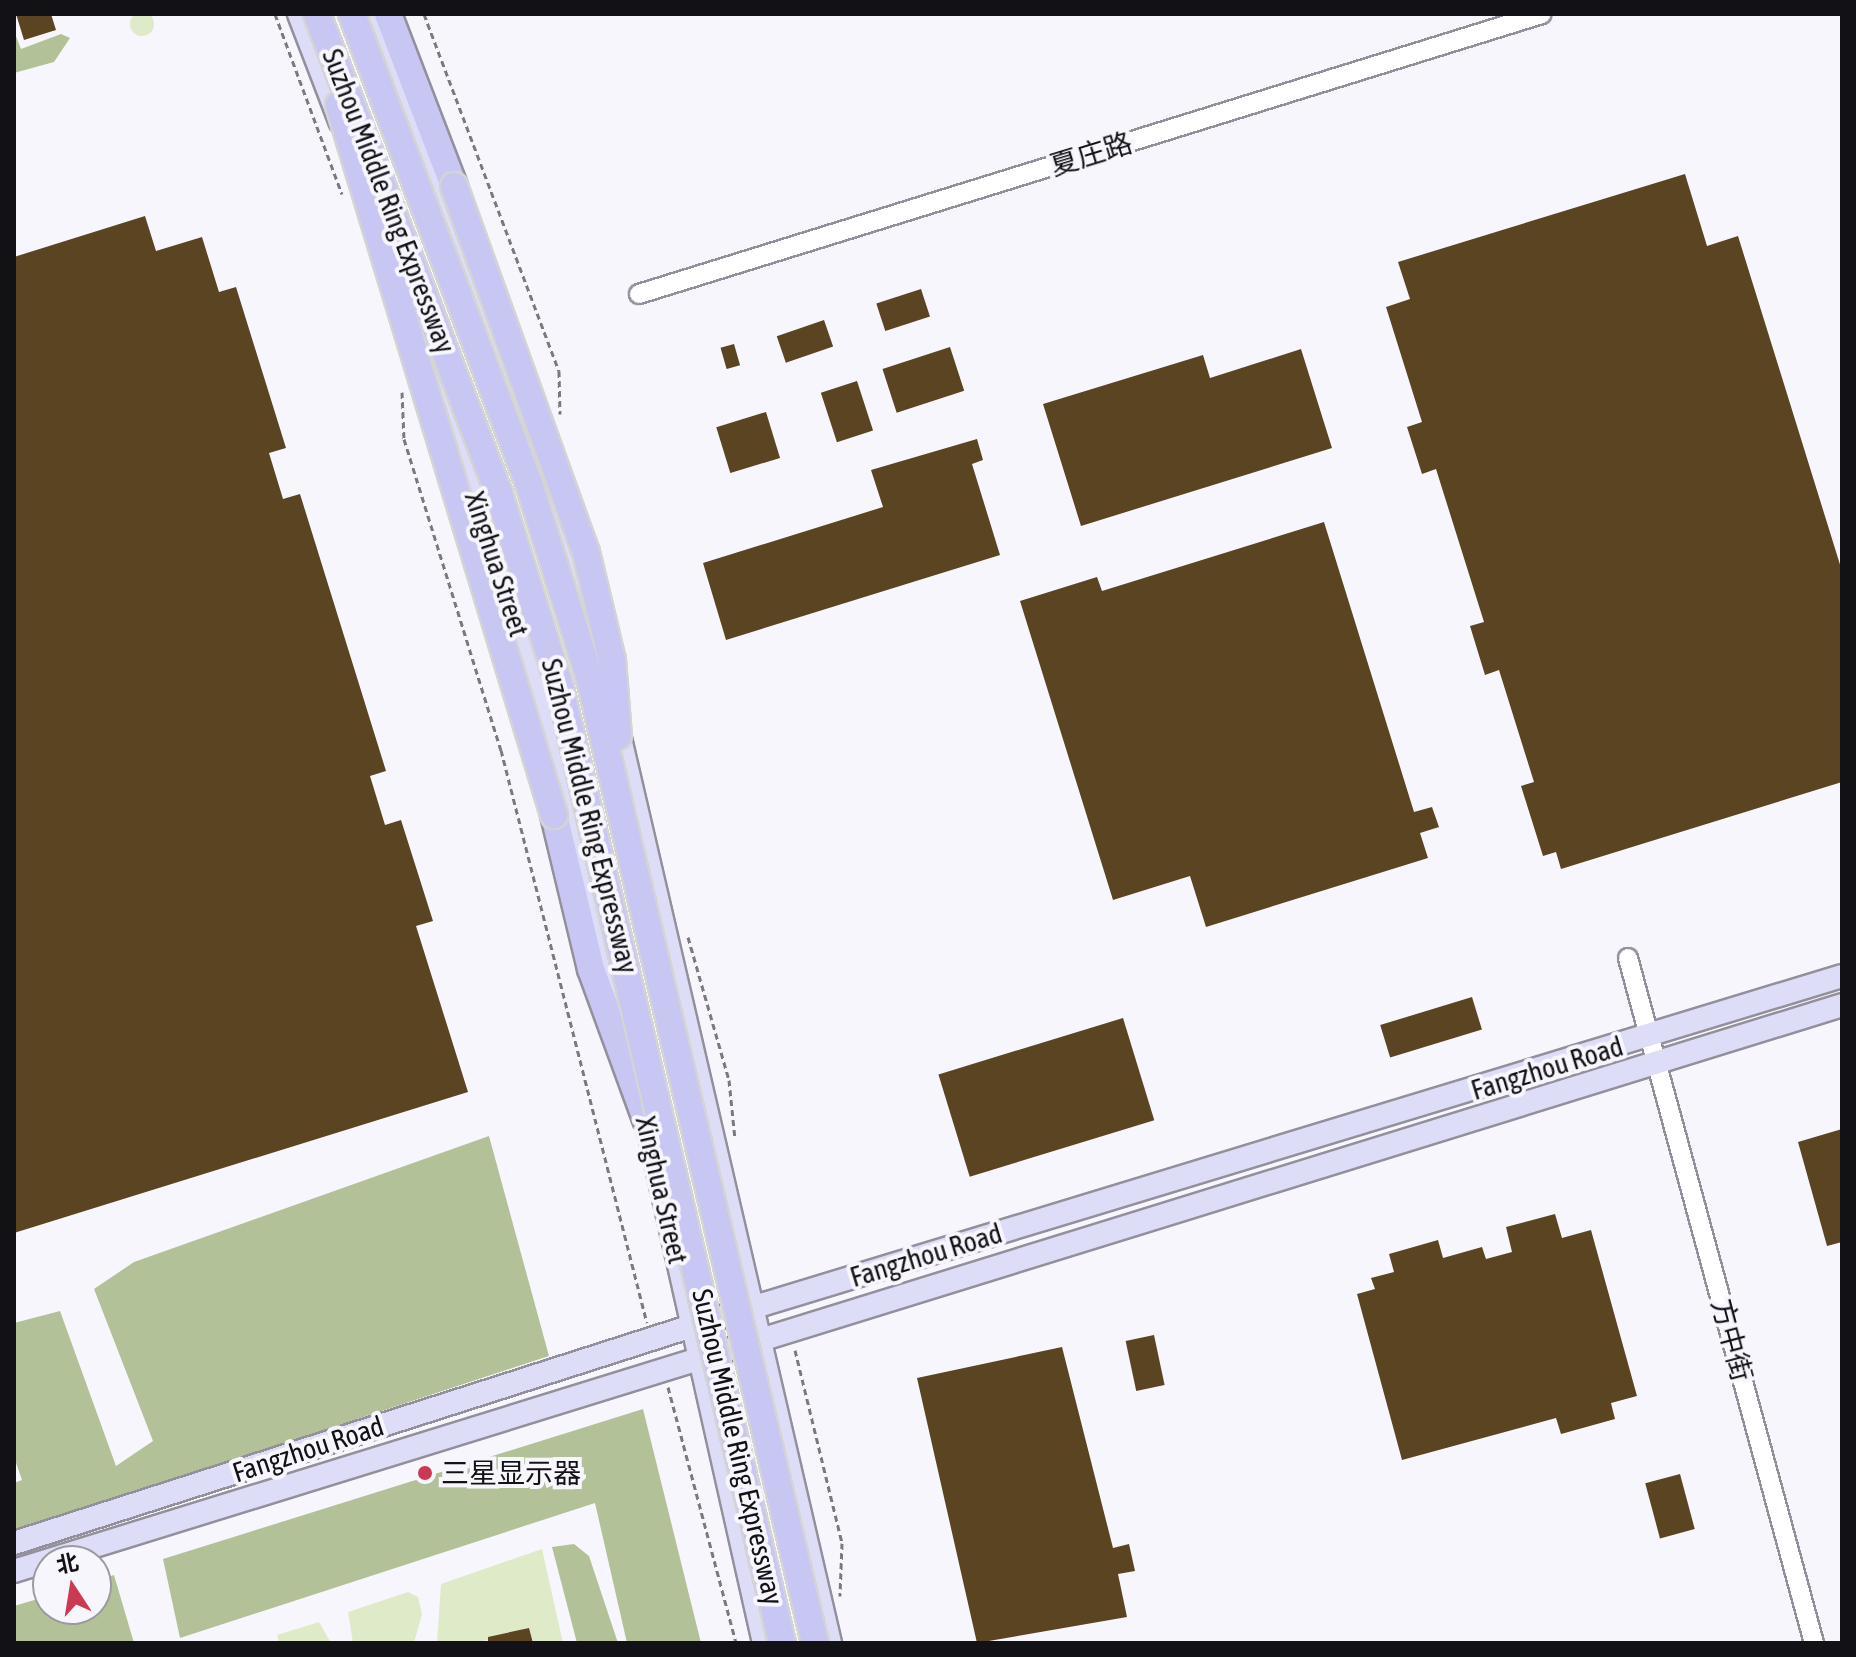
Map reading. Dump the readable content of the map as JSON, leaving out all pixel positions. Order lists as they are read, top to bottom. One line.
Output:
{"streets":{"highway":["Suzhou Middle Ring Expressway"],"main road":["Xinghua Street","Fangzhou Road"],"street":["夏庄路","方中街"]},"crossings":[["Suzhou Middle Ring Expressway","Xinghua Street"],["Xinghua Street","Fangzhou Road"],["Fangzhou Road","方中街"]],"places":["三星显示器"],"north":"top"}
